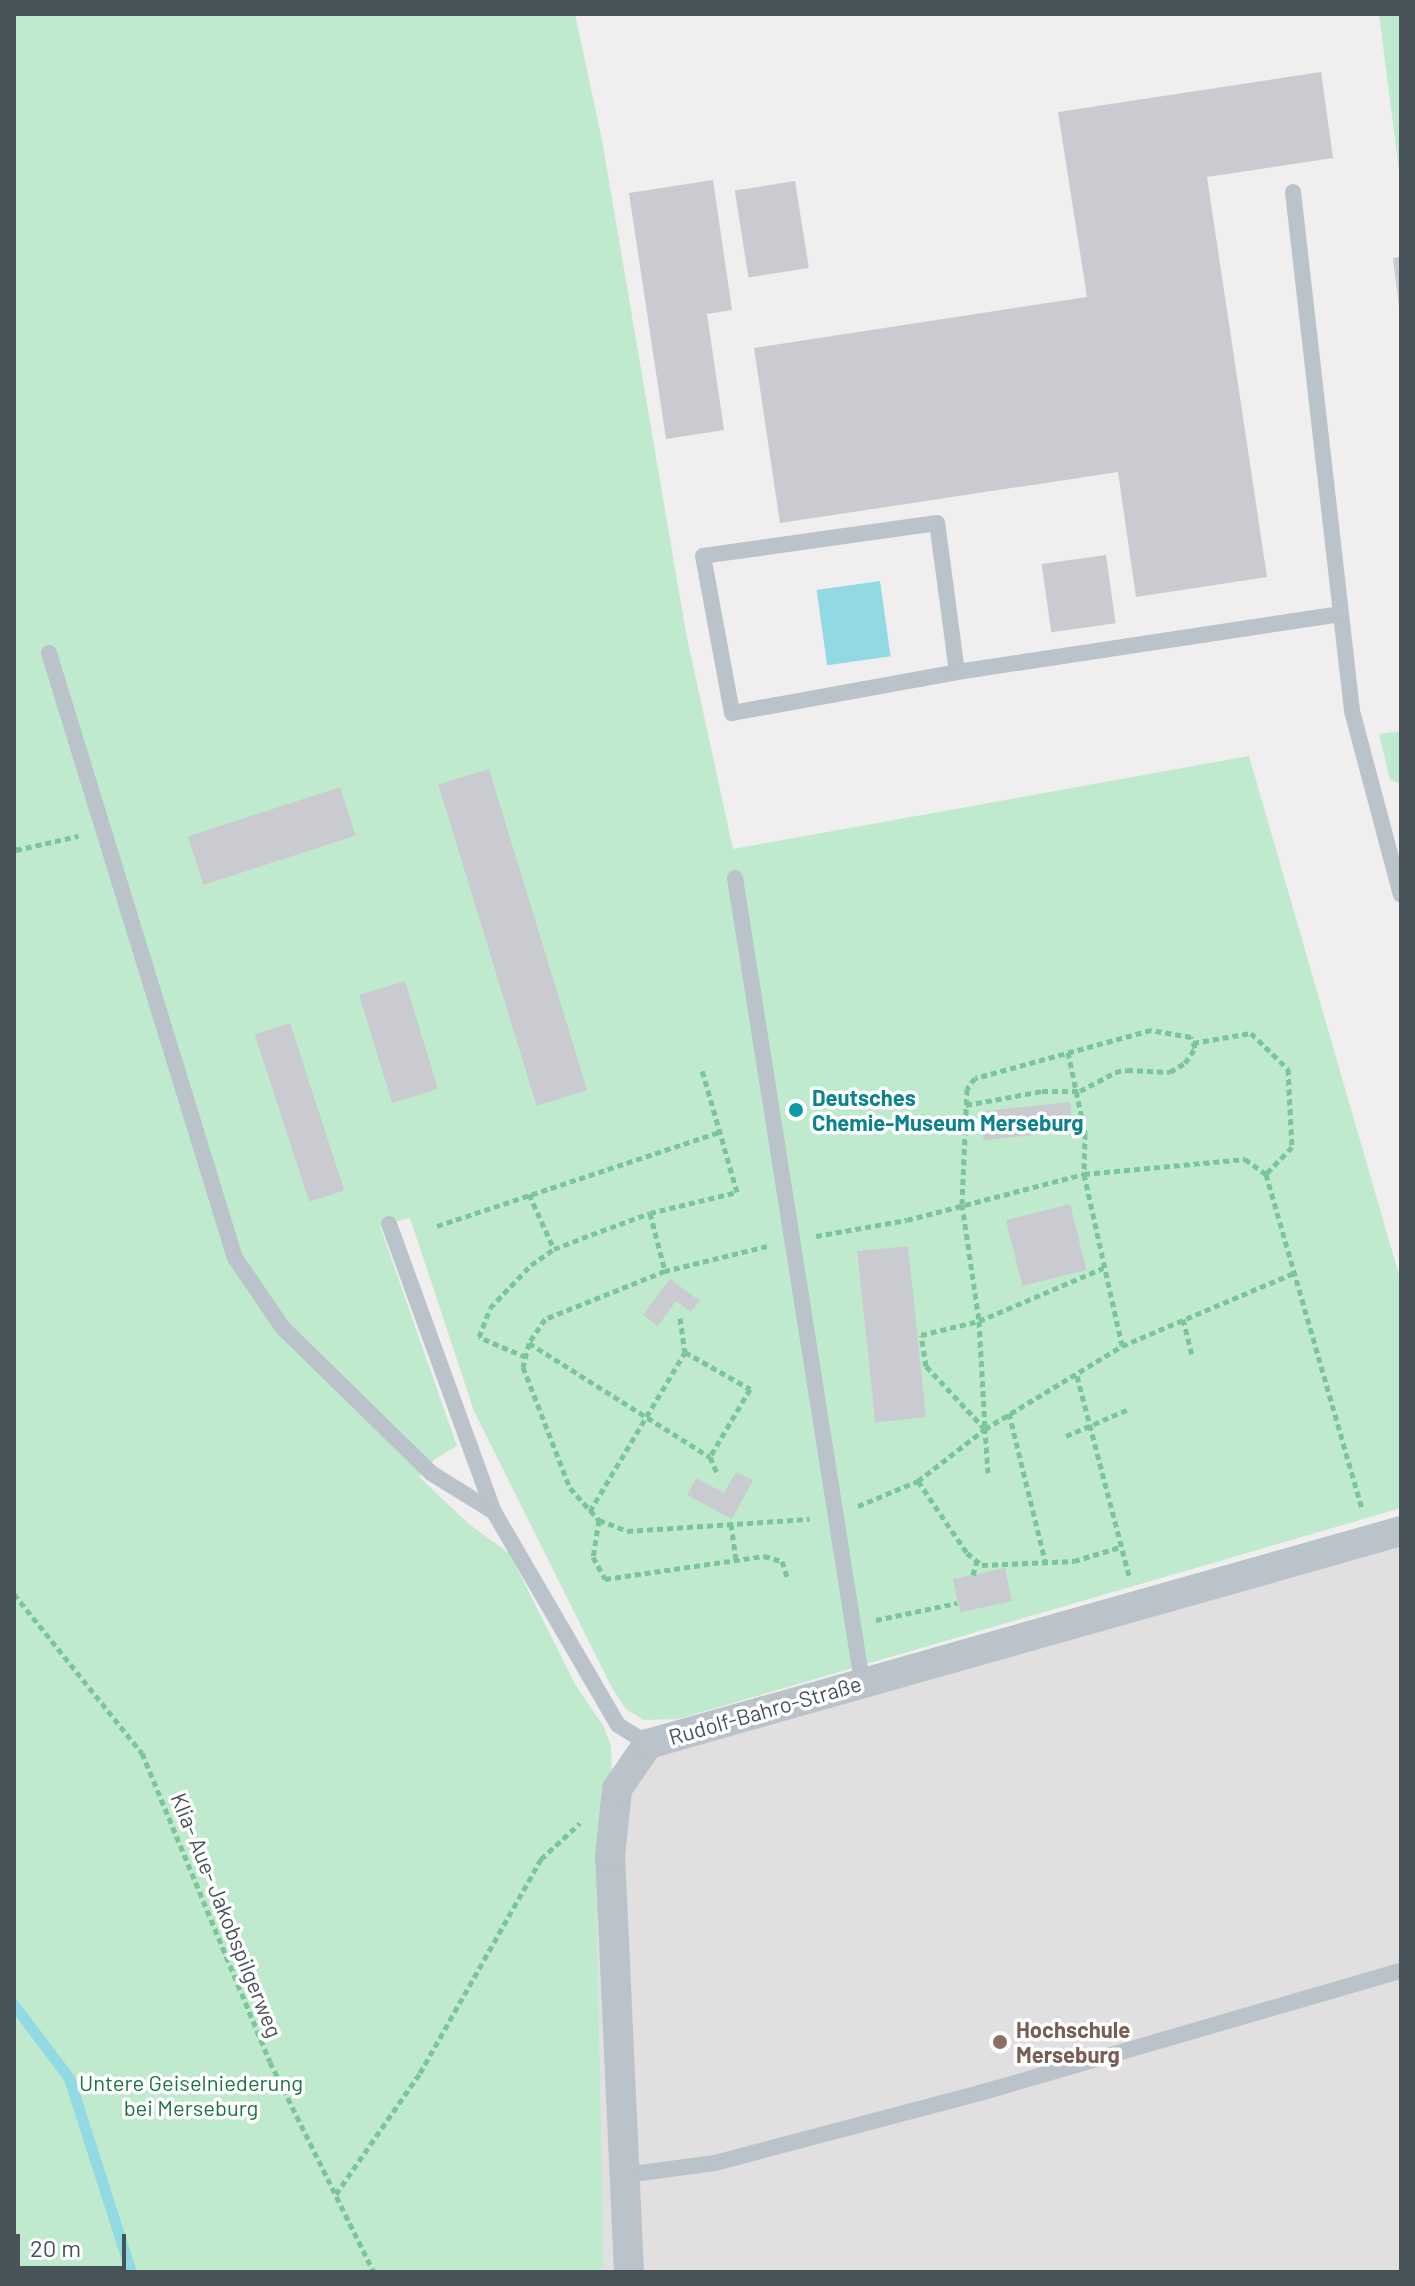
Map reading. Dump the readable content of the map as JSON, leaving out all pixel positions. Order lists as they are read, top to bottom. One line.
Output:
{"streets":{"street":["Rudolf-Bahro-Straße"],"path":["Klia- Aue- Jakobspilgerweg"]},"parks":["Untere Geiselniederung bei Merseburg"],"places":["Deutsches Chemie-Museum Merseburg","Hochschule Merseburg"],"scale_bar":"20 m"}
